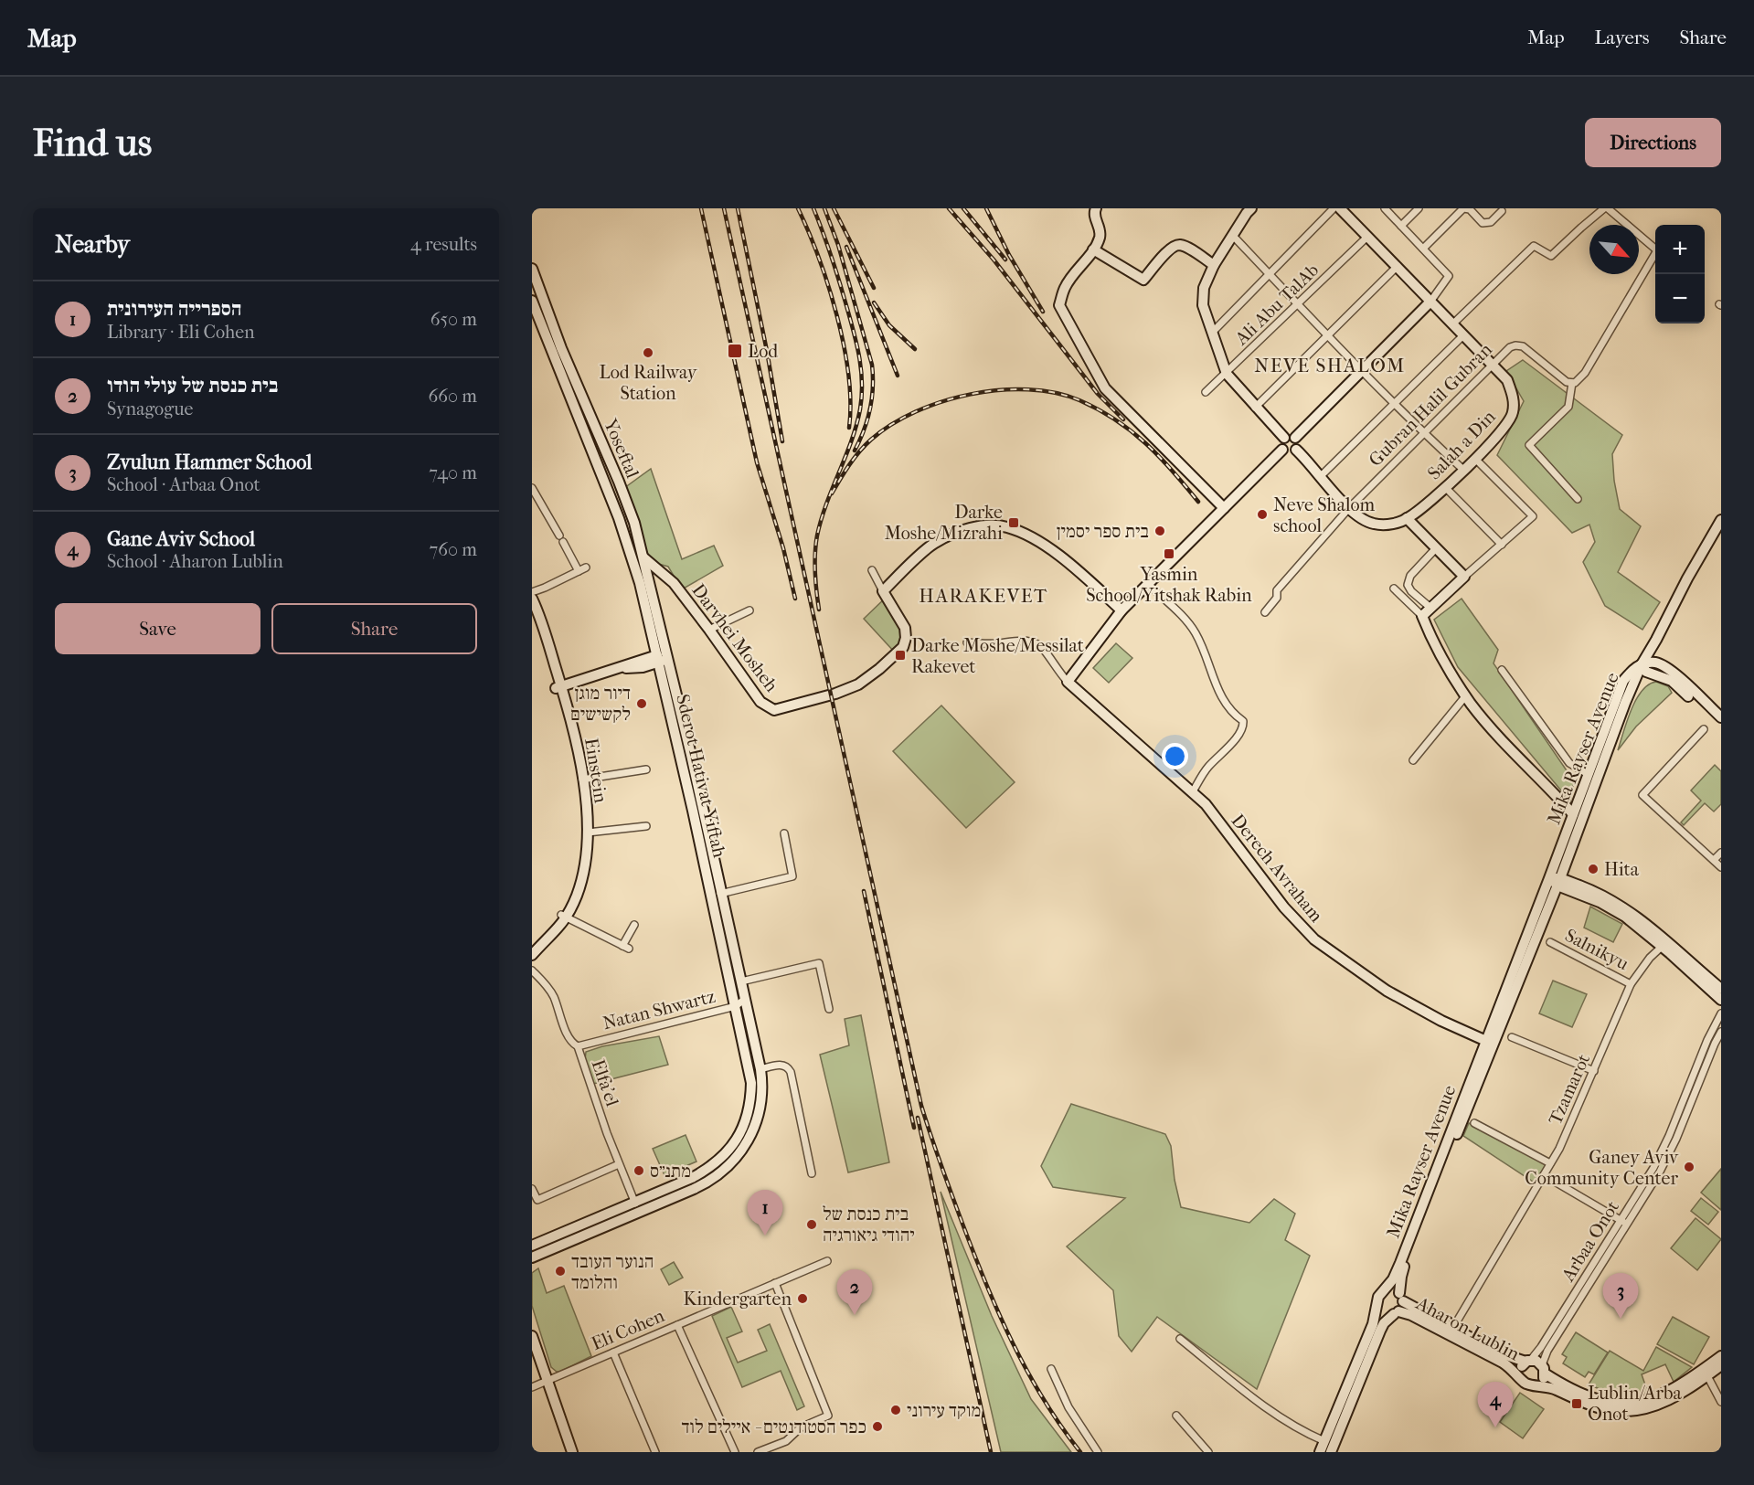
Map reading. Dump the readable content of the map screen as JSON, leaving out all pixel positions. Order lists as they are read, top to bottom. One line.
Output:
{"streets":{"street":["Ali Abu TalAb","Gubran Halil Gubran","Salah a Din","Yoseftal","Darvhei Mosheh","Mika Rayser Avenue","Einstein","Sderot Hativat Yiftah","Derech Avraham","Salnikyu","Natan Shwartz","Elfa'el","Tzamarot","Arbaa Onot","Aharon Lublin","Eli Cohen"]},"crossings":[["Ali Abu TalAb","Salah a Din"],["Gubran Halil Gubran","Salah a Din"],["Yoseftal","Darvhei Mosheh"],["Yoseftal","Sderot Hativat Yiftah"],["Mika Rayser Avenue","Derech Avraham"],["Mika Rayser Avenue","Aharon Lublin"],["Sderot Hativat Yiftah","Natan Shwartz"],["Sderot Hativat Yiftah","Elfa'el"],["Salnikyu","Tzamarot"],["Natan Shwartz","Elfa'el"],["Tzamarot","Aharon Lublin"],["Arbaa Onot","Aharon Lublin"]],"districts":["NEVE SHALOM","HARAKEVET"],"places":{"transit":["Lod","Darke Moshe/Mizrahi","Yasmin School/Yitshak Rabin","Darke Moshe/Messilat Rakevet","Lublin/Arba Onot"],"other":["Lod Railway Station","Neve Shalom school","בית ספר יסמין","דיור מוגן לקשישים","Hita","Ganey Aviv Community Center","מתנ״ס","בית כנסת של יהודי גיאורגיה","הנוער העובד והלומד","Kindergarten","מוקד עירוני","כפר הסטודנטים - איילים לוד"]},"north":"bottom right","page":{"header":"Map","nav":["Map","Layers","Share"],"buttons":["Directions",["Save","Share"]],"title":"Find us","heading":["Nearby","4 results"],"map_buttons":["+","−"],"list":[{"mark":"1","name":"הספרייה העירונית","note":"Library · Eli Cohen","value":"650 m"},{"mark":"2","name":"בית כנסת של עולי הודו","note":"Synagogue","value":"660 m"},{"mark":"3","name":"Zvulun Hammer School","note":"School · Arbaa Onot","value":"740 m"},{"mark":"4","name":"Gane Aviv School","note":"School · Aharon Lublin","value":"760 m"}],"pins":["1","2","3","4"]}}
